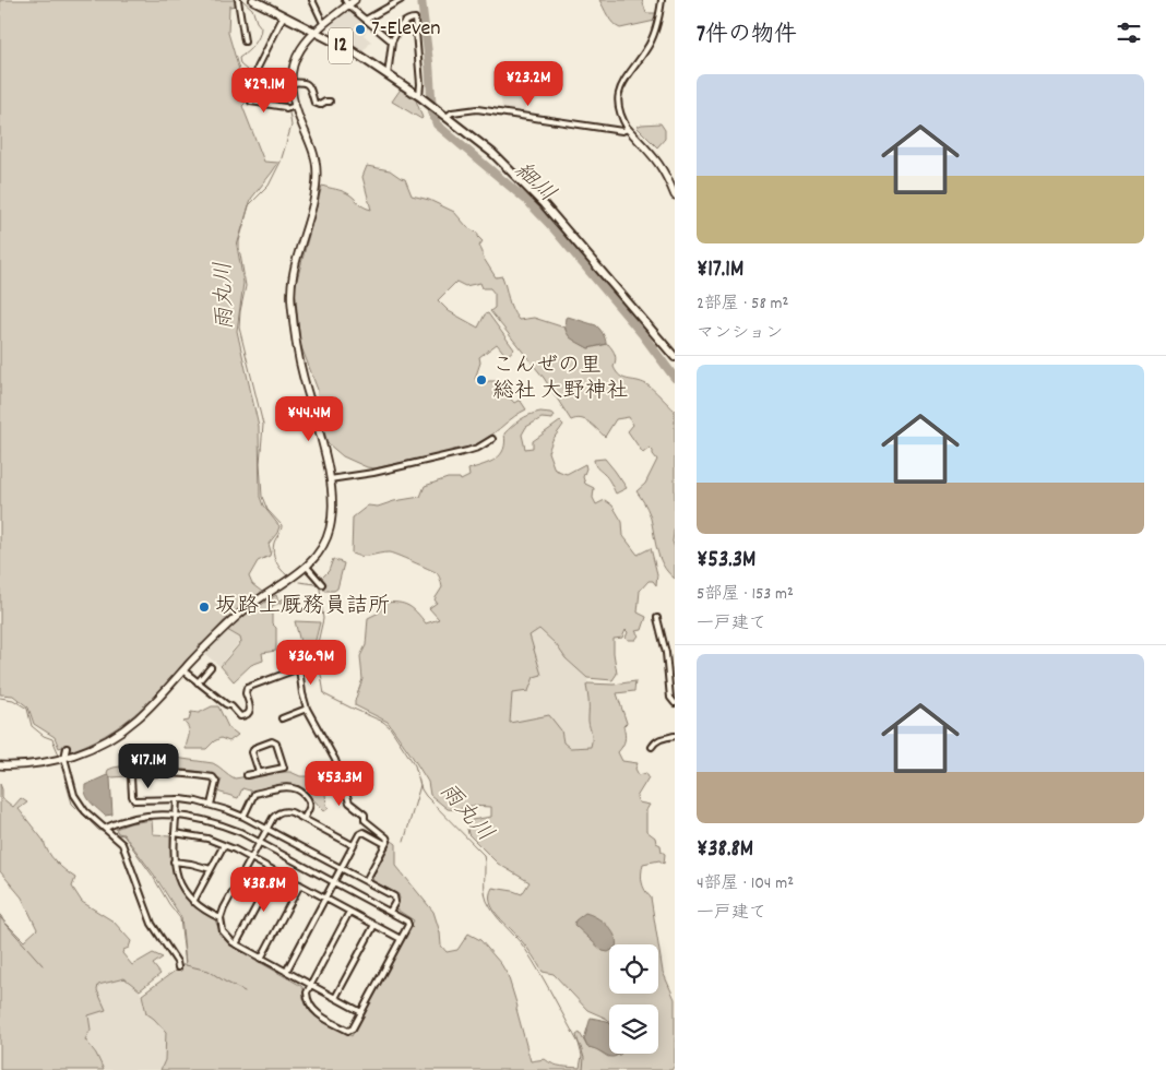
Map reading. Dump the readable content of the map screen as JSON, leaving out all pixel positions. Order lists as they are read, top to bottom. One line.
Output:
{"streets":{"main road":["12"]},"water":["細川","雨丸川"],"places":["7-Eleven","こんぜの里 総社 大野神社","坂路上厩務員詰所"],"page":{"heading":"7件の物件","price":["¥23.2M","¥29.1M","¥44.4M","¥36.9M","¥17.1M","¥53.3M","¥38.8M"],"list":[{"name":"¥17.1M","note":"2部屋 · 58 m² · マンション"},{"name":"¥53.3M","note":"5部屋 · 153 m² · 一戸建て"},{"name":"¥38.8M","note":"4部屋 · 104 m² · 一戸建て"}]}}
